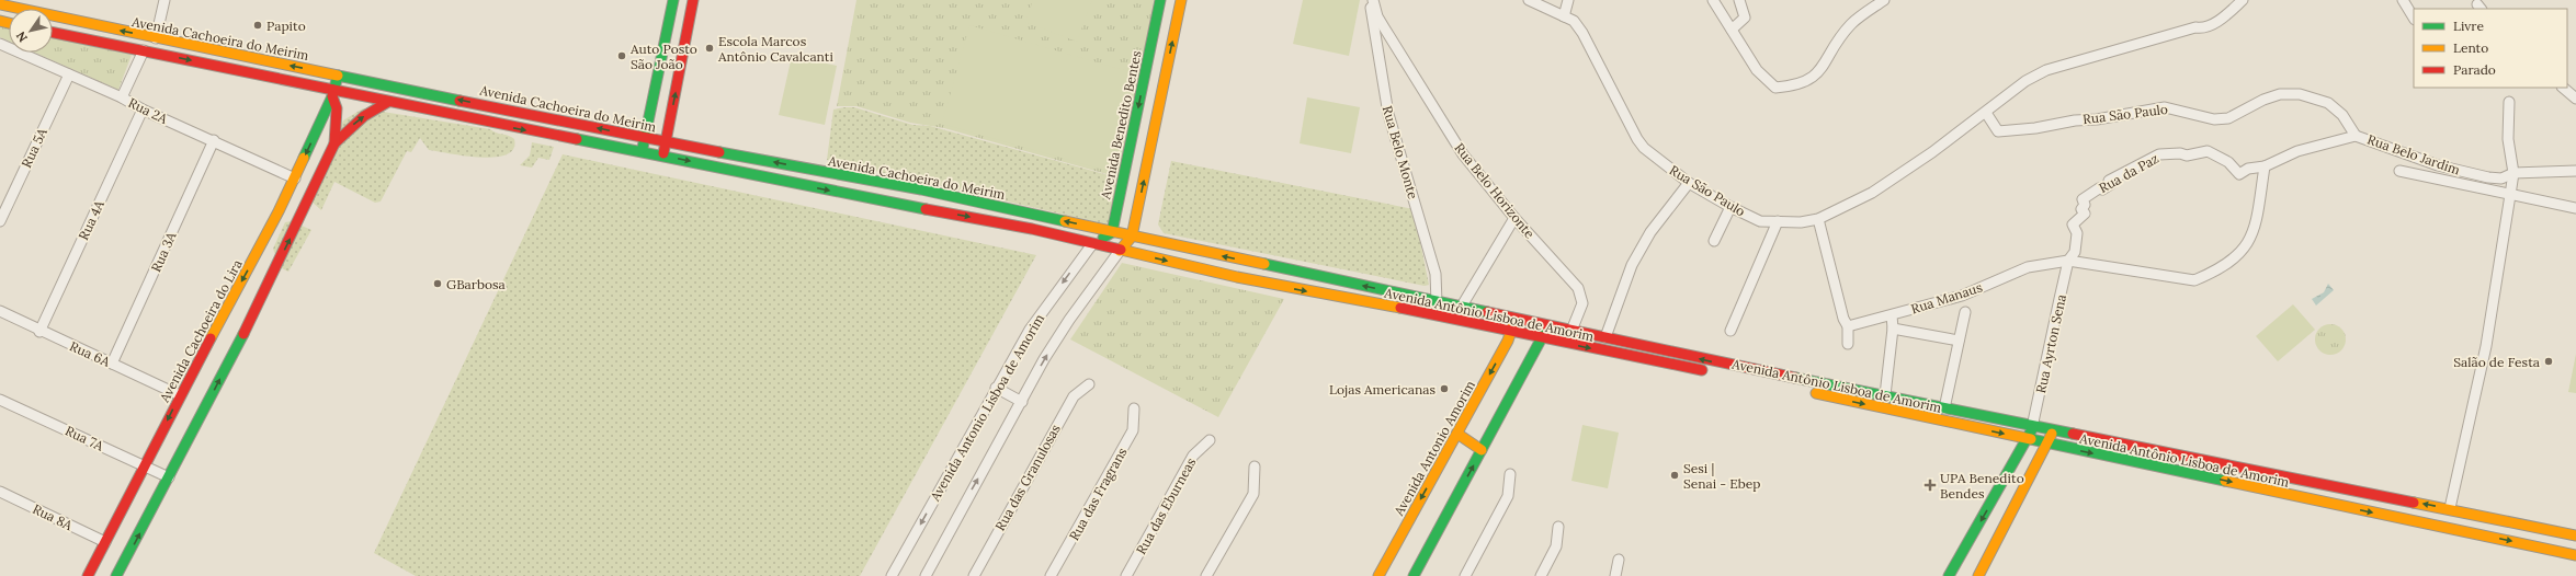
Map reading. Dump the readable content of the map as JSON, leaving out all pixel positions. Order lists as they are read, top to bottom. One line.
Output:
{"streets":{"main road":["Avenida Cachoeira do Meirim","Avenida Benedito Bentes","Avenida Antônio Lisboa de Amorim","Avenida Cachoeira do Lira","Avenida Antonio Amorim"],"street":["Rua 2A","Rua São Paulo","Rua 5A","Rua Belo Monte","Rua Belo Jardim","Rua da Paz","Rua Belo Horizonte","Rua 4A","Rua 3A","Rua Manaus","Rua Ayrton Sena","Rua 6A","Avenida Antonio Lisboa de Amorim","Rua 7A","Rua das Granulosas","Rua das Fragrans","Rua das Eburneas","Rua 8A"]},"crossings":[["Avenida Cachoeira do Meirim","Avenida Benedito Bentes"],["Avenida Cachoeira do Meirim","Avenida Antônio Lisboa de Amorim"],["Avenida Cachoeira do Meirim","Avenida Cachoeira do Lira"],["Avenida Cachoeira do Meirim","Avenida Antonio Lisboa de Amorim"],["Rua 2A","Rua 5A"],["Rua 2A","Rua 4A"],["Rua 2A","Rua 3A"],["Rua 2A","Avenida Cachoeira do Lira"],["Rua São Paulo","Rua Belo Jardim"],["Rua Belo Monte","Rua Belo Horizonte"],["Rua Belo Monte","Avenida Antônio Lisboa de Amorim"],["Rua Belo Jardim","Rua da Paz"],["Rua da Paz","Rua Manaus"],["Rua da Paz","Rua Ayrton Sena"],["Rua Belo Horizonte","Avenida Antônio Lisboa de Amorim"],["Rua 4A","Rua 6A"],["Rua 3A","Rua 6A"],["Rua Manaus","Rua Ayrton Sena"],["Avenida Antônio Lisboa de Amorim","Rua Ayrton Sena"],["Avenida Antônio Lisboa de Amorim","Avenida Antonio Lisboa de Amorim"],["Avenida Antônio Lisboa de Amorim","Avenida Antonio Amorim"],["Avenida Cachoeira do Lira","Rua 6A"],["Avenida Cachoeira do Lira","Rua 7A"],["Avenida Cachoeira do Lira","Rua 8A"]],"places":{"other":["Papito","Escola Marcos Antônio Cavalcanti","Auto Posto São João","GBarbosa","Salão de Festa","Lojas Americanas","Sesi | Senai - Ebep"],"health":["UPA Benedito Bendes"]},"legend":["Livre","Lento","Parado"],"north":"bottom left"}
